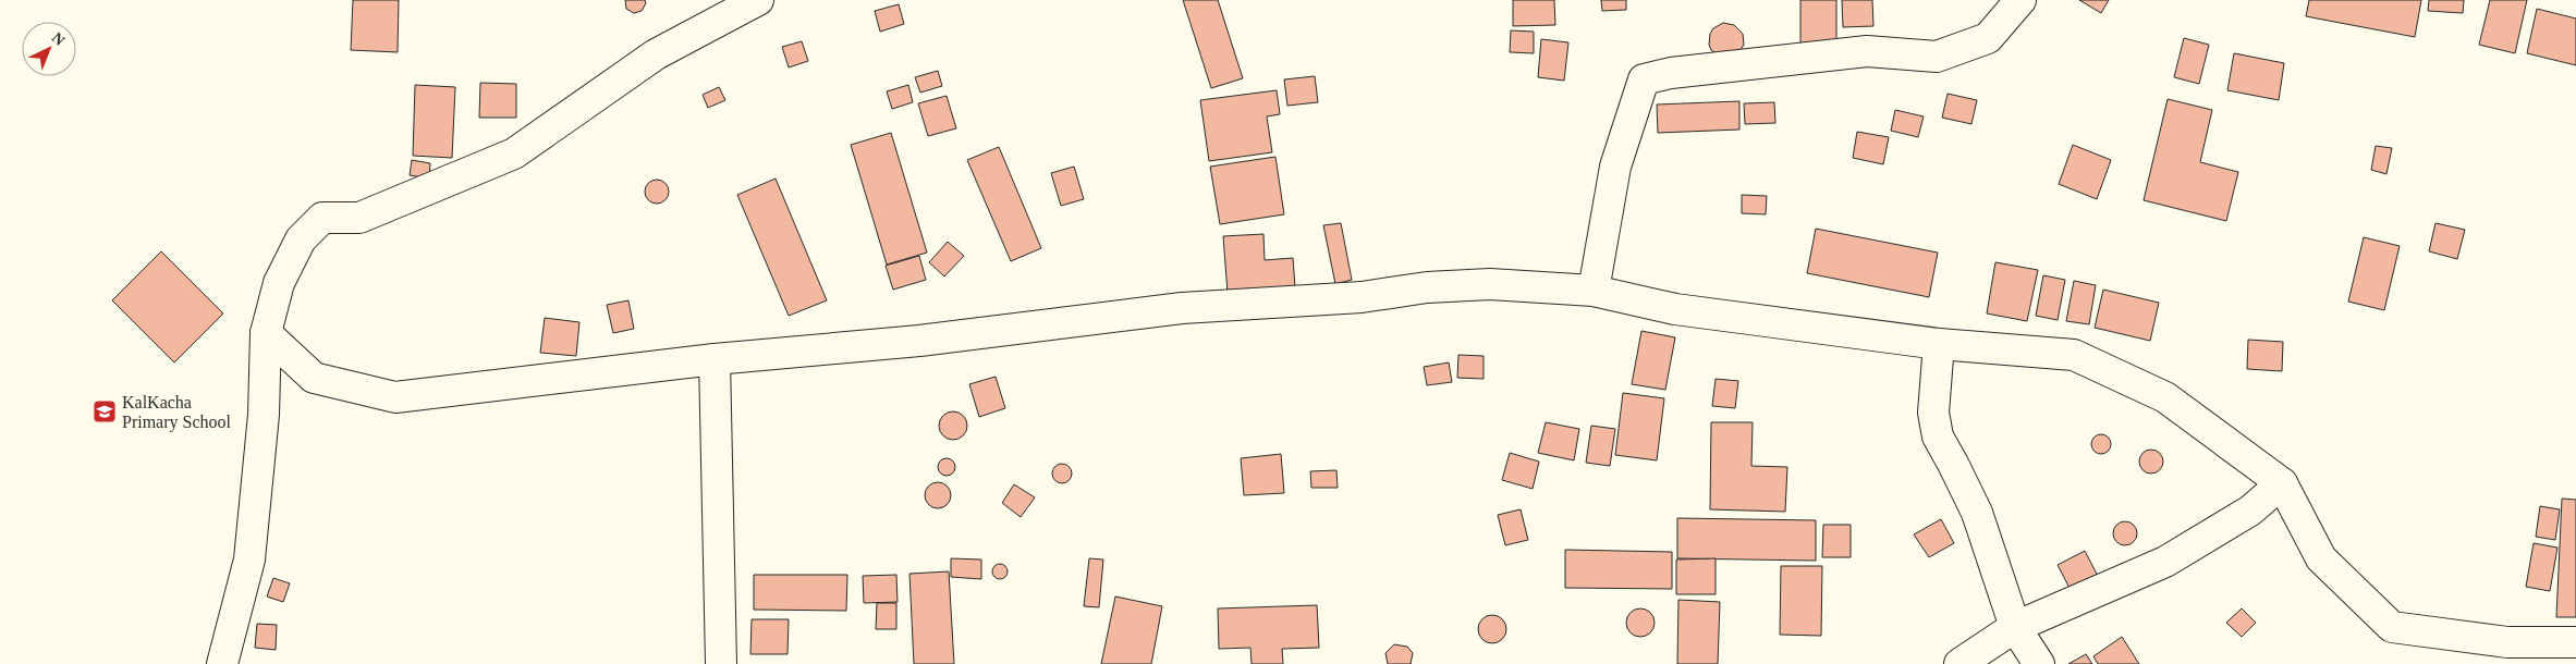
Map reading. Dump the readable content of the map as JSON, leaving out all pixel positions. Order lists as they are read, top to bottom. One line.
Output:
{"places":{"school or university":["KalKacha Primary School"]},"north":"top right"}
